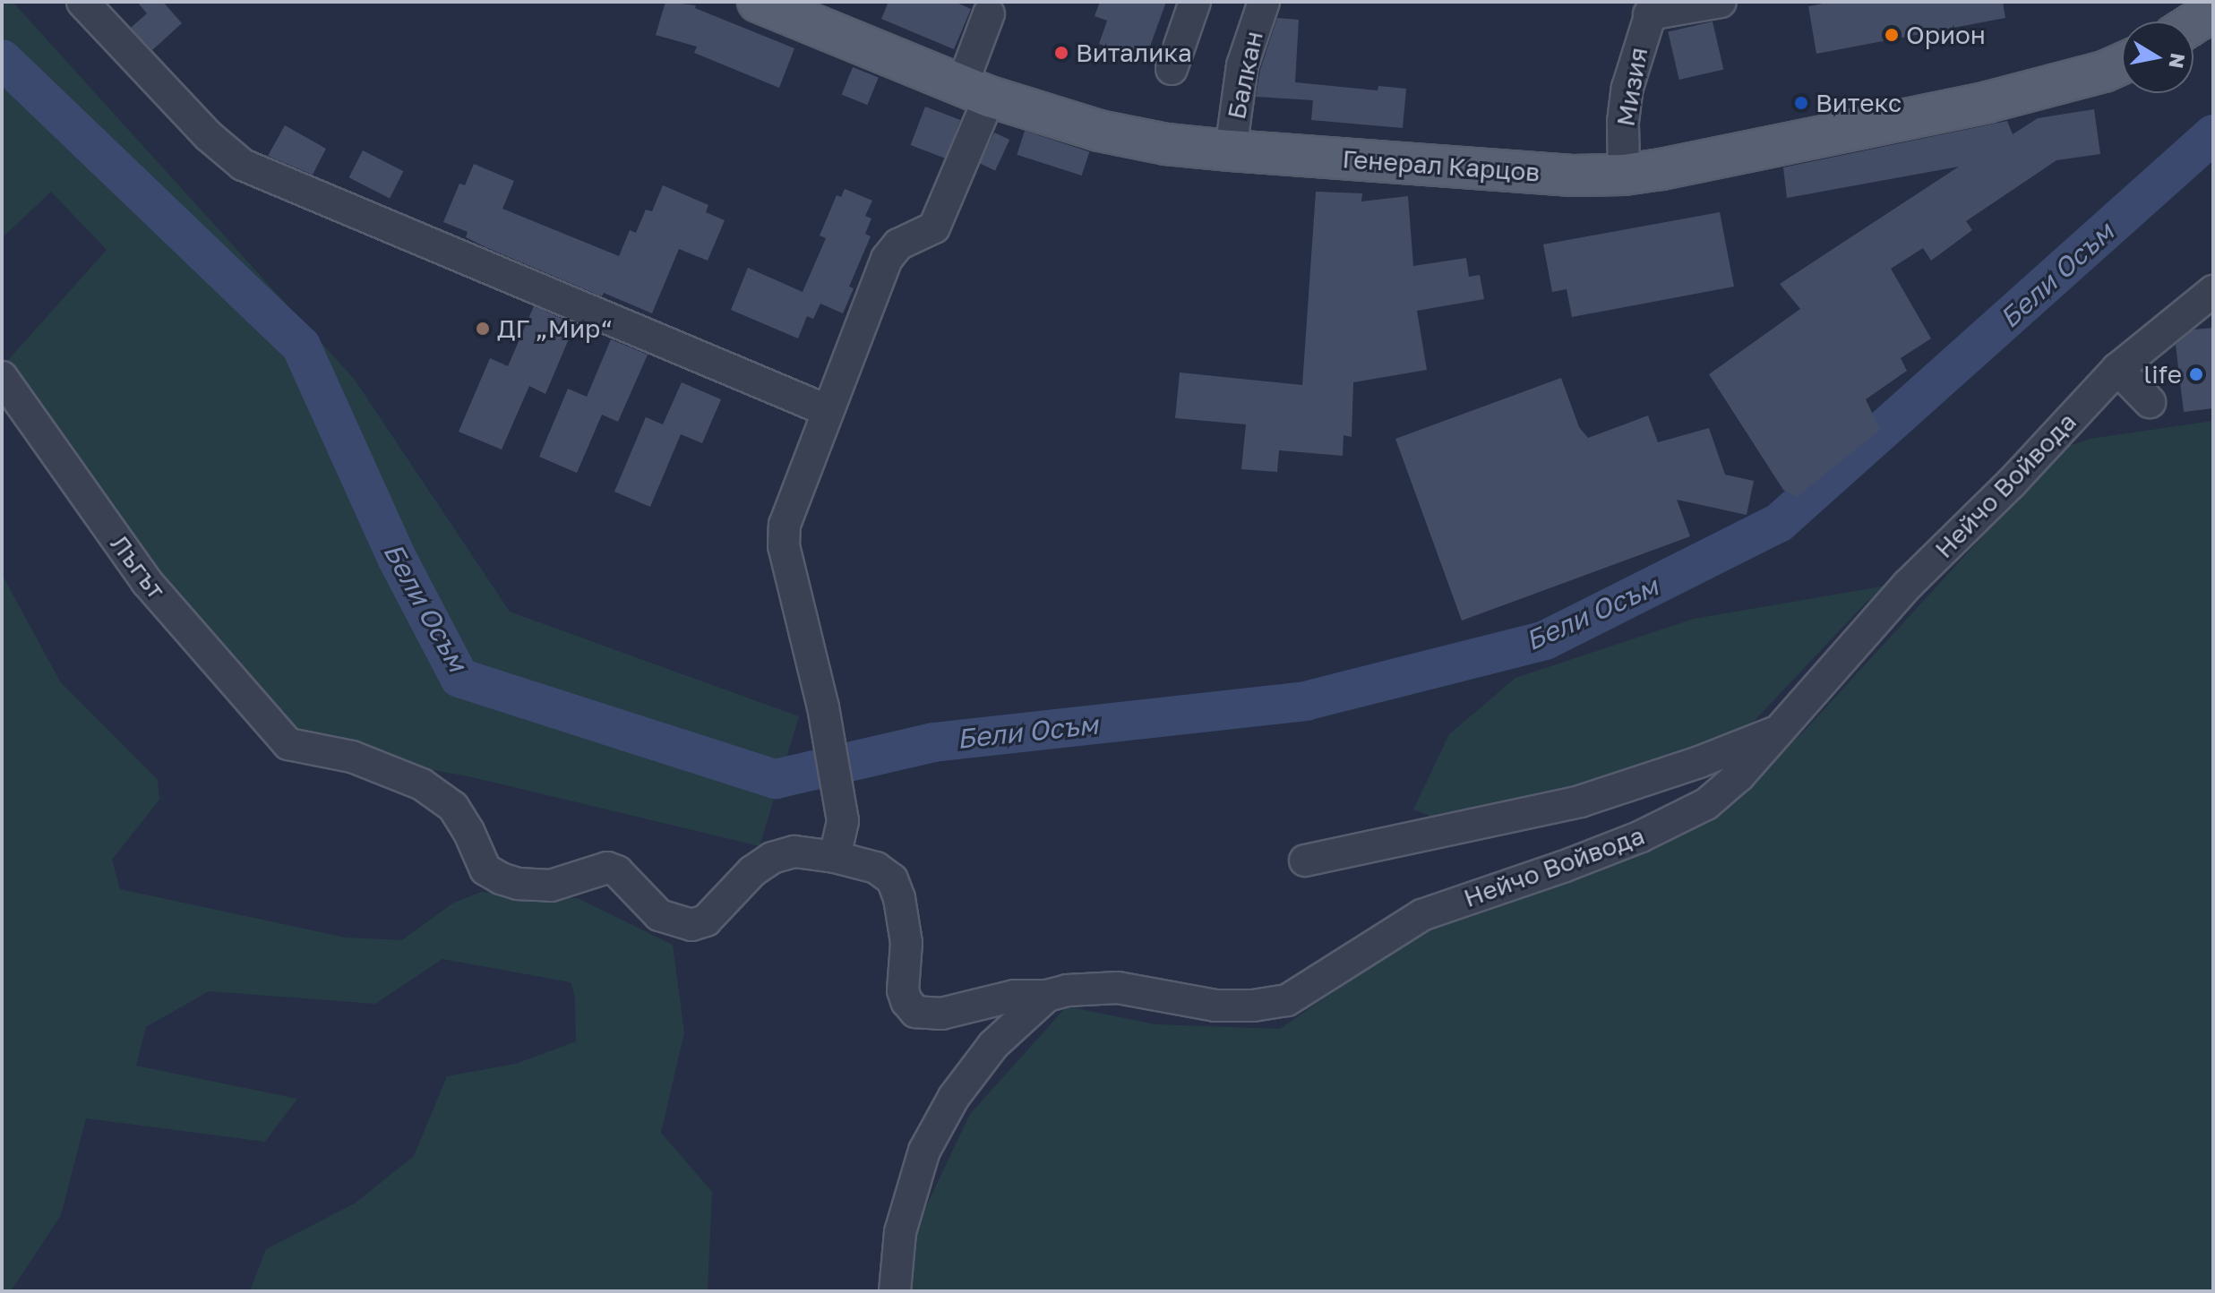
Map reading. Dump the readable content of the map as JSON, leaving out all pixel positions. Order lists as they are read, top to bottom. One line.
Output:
{"streets":{"main road":["Генерал Карцов"],"street":["Балкан","Мизия","Нейчо Войвода","Лъгът"]},"crossings":[["Балкан","Генерал Карцов"],["Мизия","Генерал Карцов"],["Нейчо Войвода","Лъгът"]],"water":["Бели Осъм"],"places":["Орион","Виталика","Витекс","ДГ „Мир“","life"],"north":"right"}
